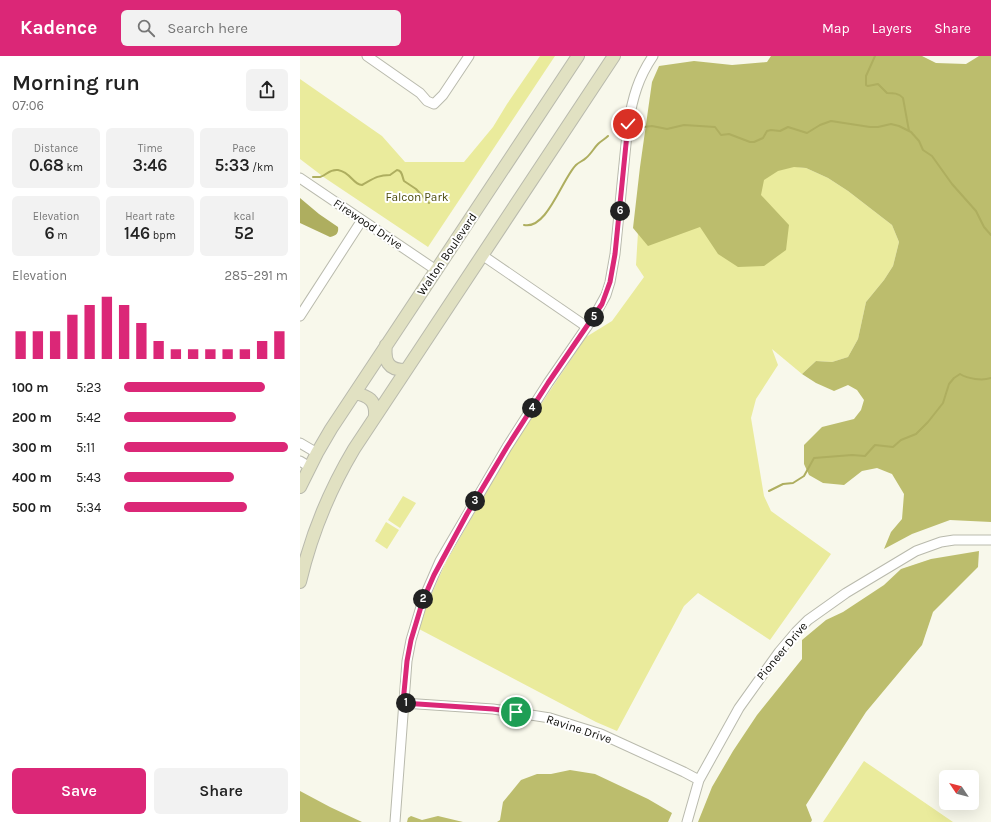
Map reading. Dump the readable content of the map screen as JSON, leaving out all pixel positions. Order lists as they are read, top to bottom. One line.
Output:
{"streets":{"main road":["Walton Boulevard"],"street":["Firewood Drive","Pioneer Drive","Ravine Drive"]},"crossings":[["Firewood Drive","Walton Boulevard"],["Pioneer Drive","Ravine Drive"]],"parks":["Falcon Park"],"north":"top left","page":{"header":"Kadence","search":"Search here","nav":["Map","Layers","Share"],"heading":["Morning run","07:06"],"stats":[["Distance","0.68 km"],["Time","3:46"],["Pace","5:33 /km"],["Elevation","6 m"],["Heart rate","146 bpm"],["kcal","52"]],"pins":["6","5","4","3","2","1"],"chart":["Elevation","285–291 m"],"list":[{"name":"100 m","note":"5:23"},{"name":"200 m","note":"5:42"},{"name":"300 m","note":"5:11"},{"name":"400 m","note":"5:43"},{"name":"500 m","note":"5:34"}],"buttons":["Save","Share"]}}
